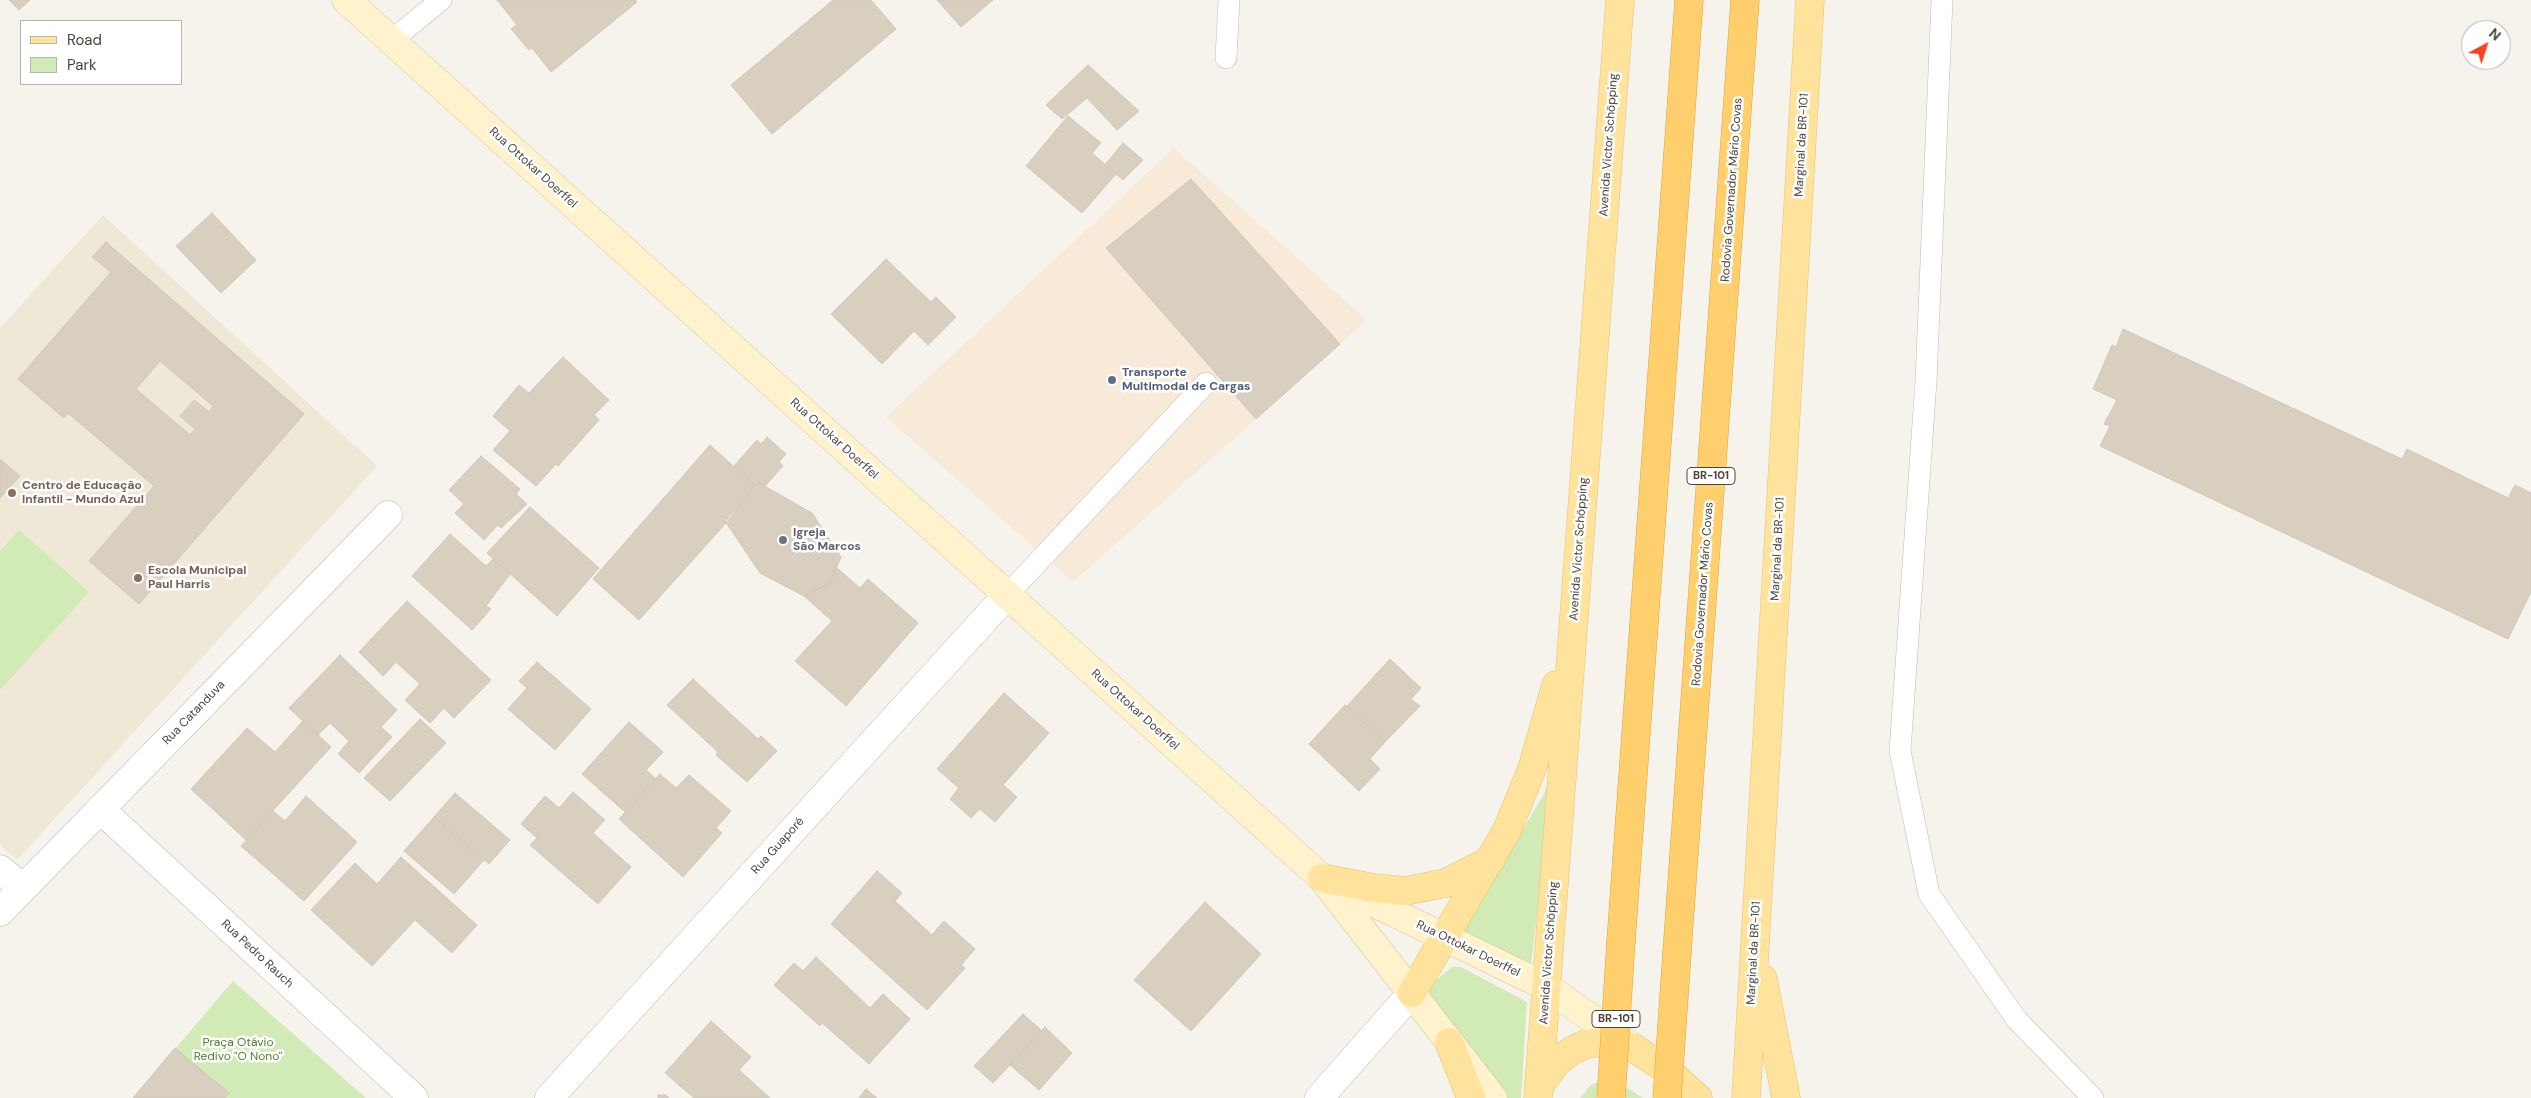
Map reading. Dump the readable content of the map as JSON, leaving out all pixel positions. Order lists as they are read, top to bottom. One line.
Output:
{"streets":{"highway":["Rodovia Governador Mário Covas","BR-101"],"main road":["Avenida Victor Schöpping","Marginal da BR-101","Rua Ottokar Doerffel"],"street":["Rua Catanduva","Rua Guaporé","Rua Pedro Rauch"]},"crossings":[["Avenida Victor Schöpping","Rua Ottokar Doerffel"],["Rua Ottokar Doerffel","Rua Guaporé"],["Rua Catanduva","Rua Pedro Rauch"]],"parks":["Praça Otávio Redivo \"O Nono\""],"places":["Transporte Multimodal de Cargas","Centro de Educação Infantil - Mundo Azul","Igreja São Marcos","Escola Municipal Paul Harris"],"legend":["Road","Park"],"north":"top right"}
